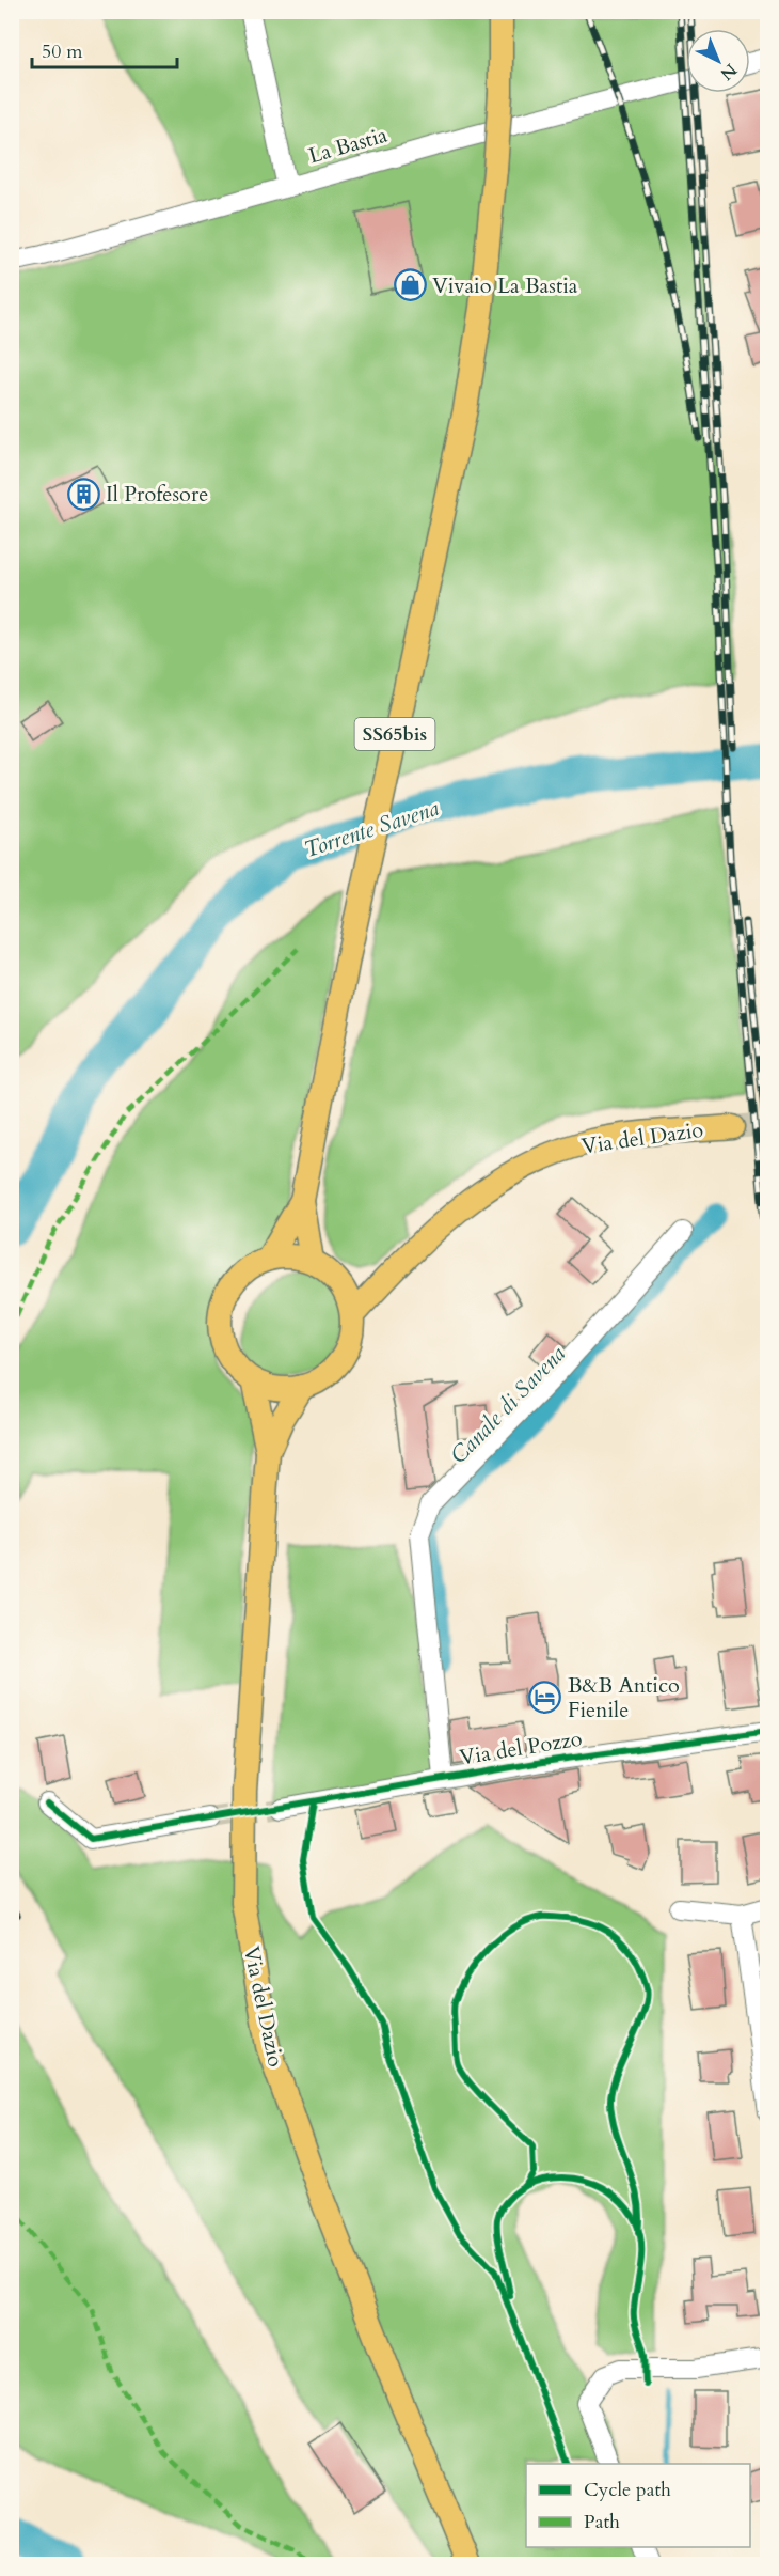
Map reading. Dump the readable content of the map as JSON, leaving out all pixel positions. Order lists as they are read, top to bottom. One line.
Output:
{"streets":{"main road":["SS65bis","Via del Dazio"],"street":["La Bastia","Via del Pozzo"]},"crossings":[["SS65bis","Via del Dazio"]],"water":["Torrente Savena","Canale di Savena"],"places":{"shop":["Vivaio La Bastia"],"building":["Il Profesore"],"hotel":["B&B Antico Fienile"]},"legend":["Cycle path","Path"],"scale_bar":"50 m","north":"bottom right"}
